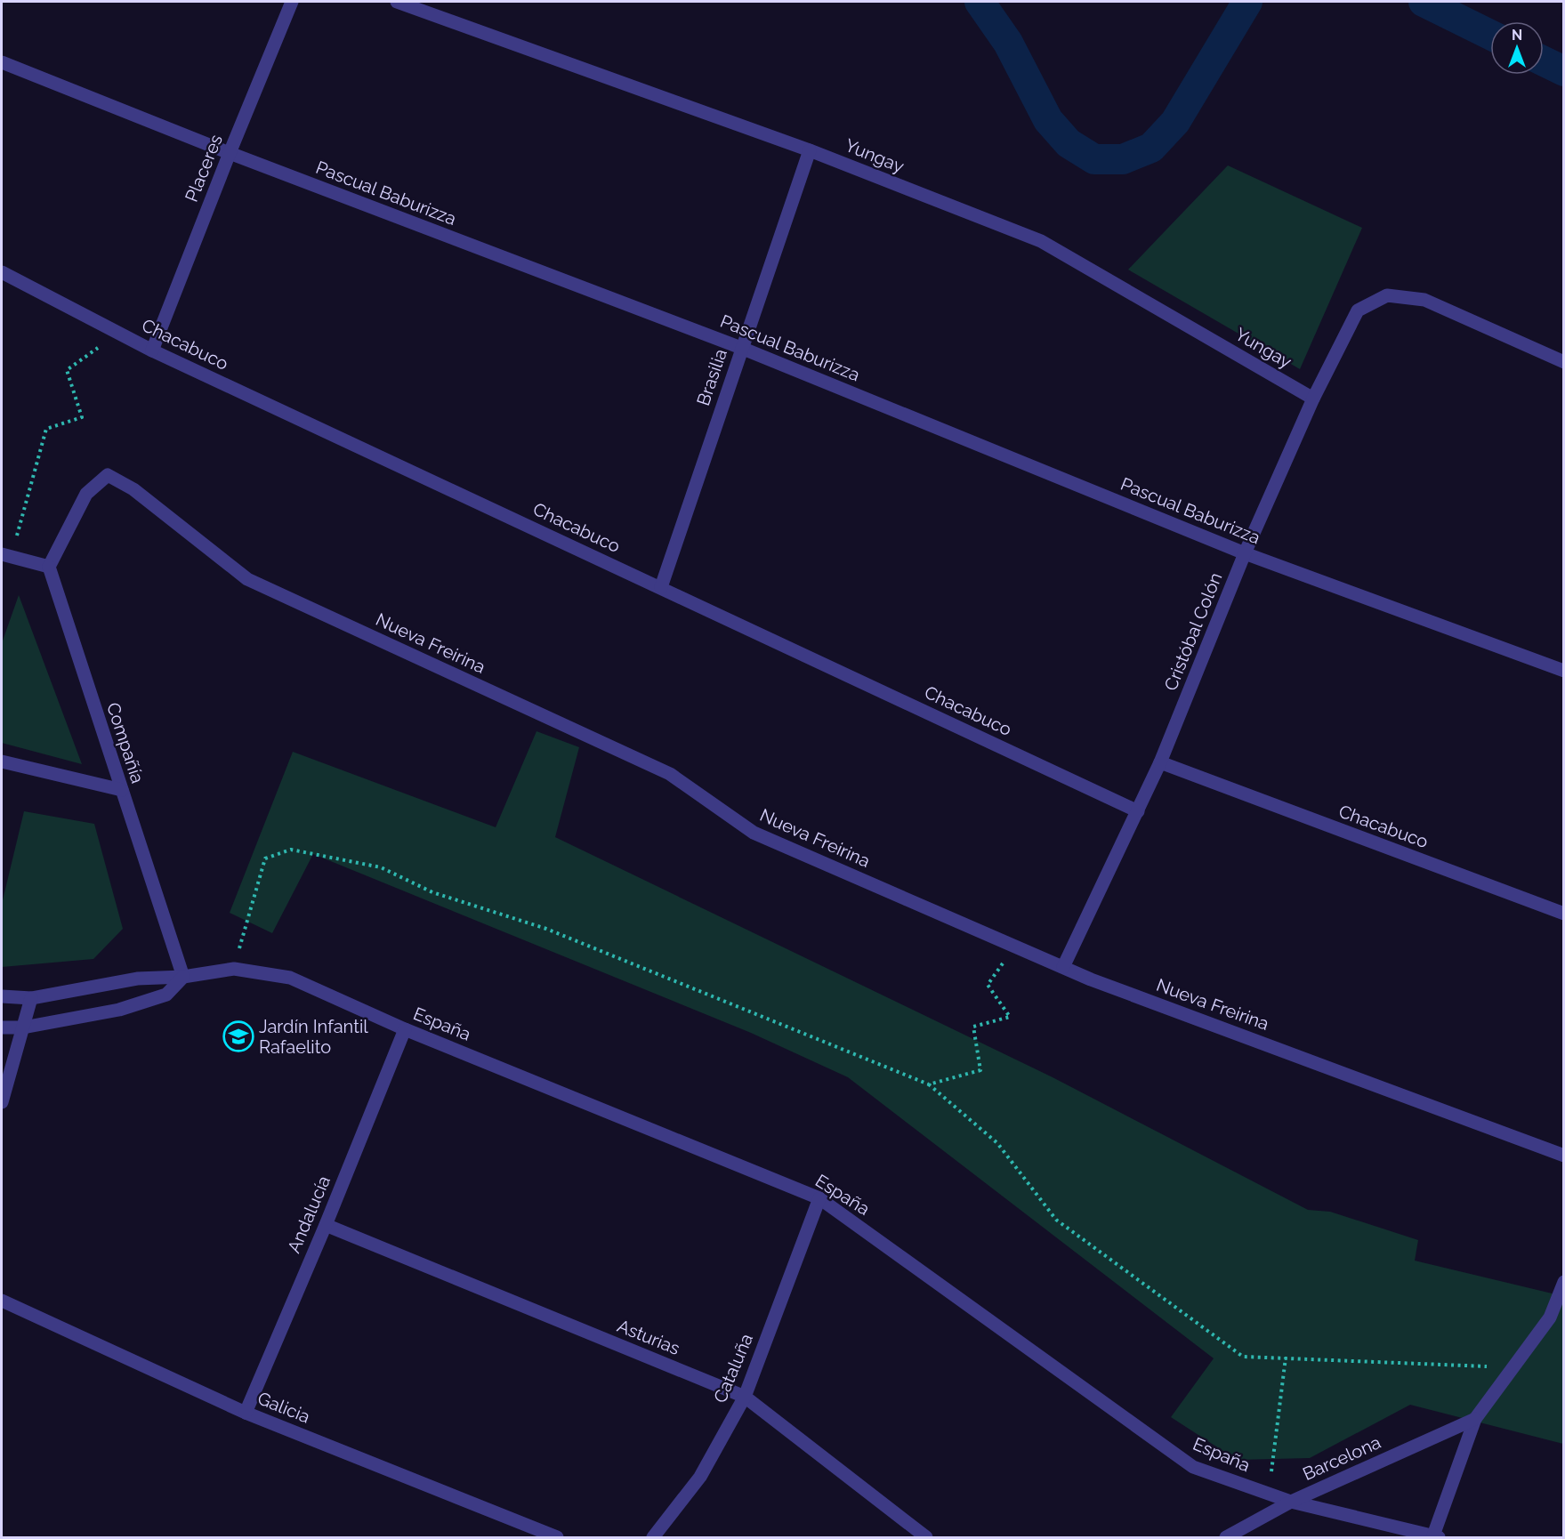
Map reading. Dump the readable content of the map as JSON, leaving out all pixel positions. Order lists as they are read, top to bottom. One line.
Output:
{"streets":{"street":["Yungay","Placeres","Pascual Baburizza","Chacabuco","Brasilia","Cristóbal Colón","Nueva Freirina","Compañía","España","Andalucía","Asturias","Cataluña","Galicia","Barcelona"]},"crossings":[["Yungay","Brasilia"],["Yungay","Cristóbal Colón"],["Placeres","Pascual Baburizza"],["Placeres","Chacabuco"],["Pascual Baburizza","Brasilia"],["Pascual Baburizza","Cristóbal Colón"],["Chacabuco","Brasilia"],["Chacabuco","Cristóbal Colón"],["Cristóbal Colón","Nueva Freirina"],["Nueva Freirina","Compañía"],["Compañía","España"],["España","Andalucía"],["España","Cataluña"],["España","Barcelona"],["Andalucía","Asturias"],["Andalucía","Galicia"],["Asturias","Cataluña"]],"places":{"school or university":["Jardín Infantil Rafaelito"]},"north":"top"}
